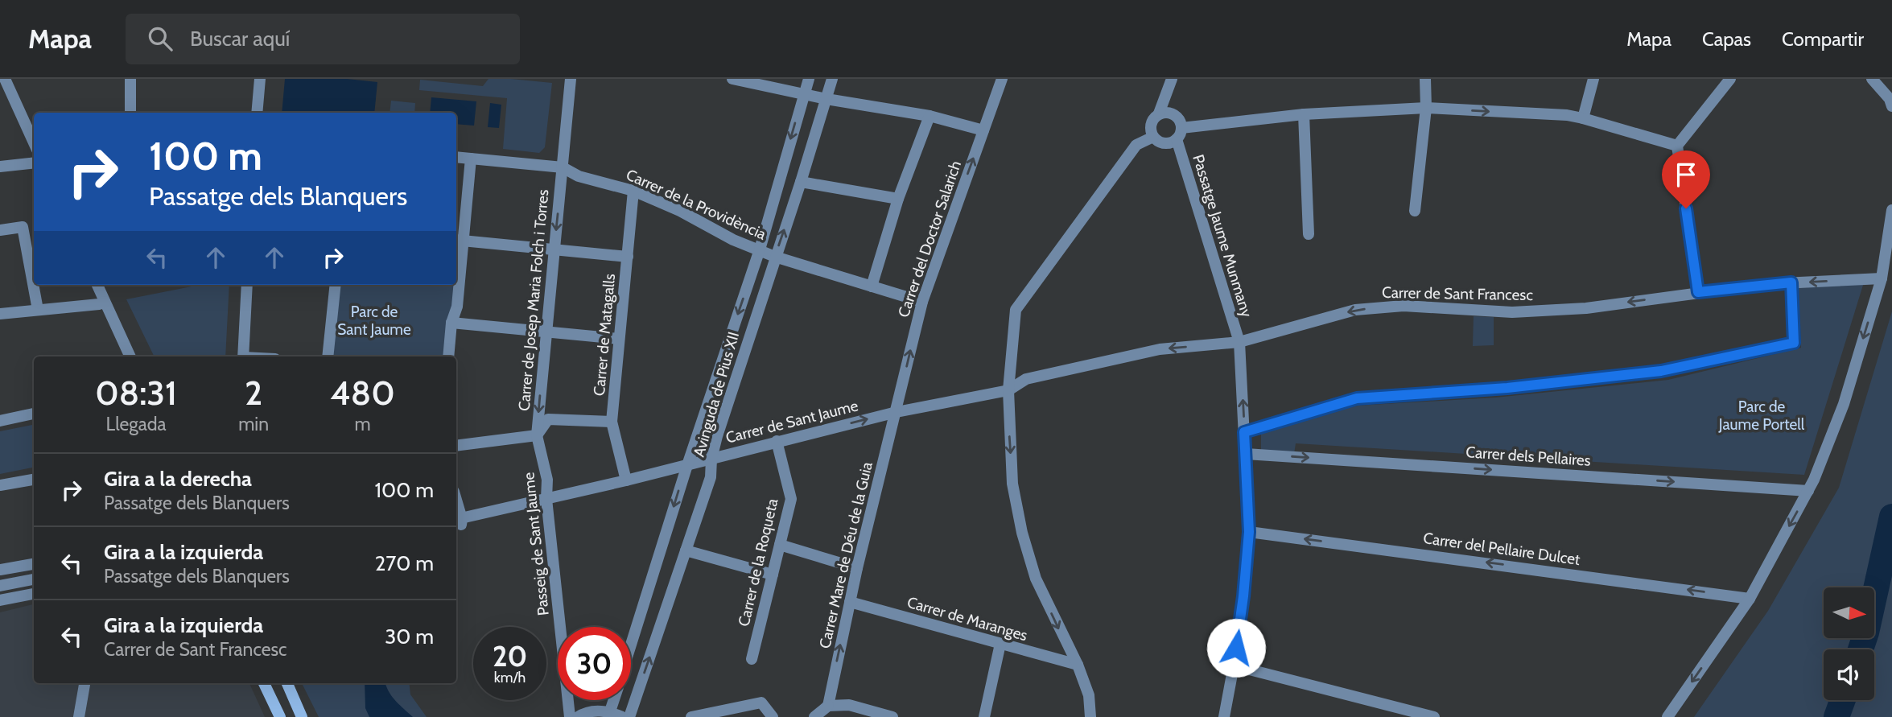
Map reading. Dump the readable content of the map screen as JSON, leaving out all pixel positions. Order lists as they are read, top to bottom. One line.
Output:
{"streets":{"street":["Carrer de la Providència","Passatge Jaume Munmany","Carrer del Doctor Salarich","Carrer de Sant Francesc","Carrer de Josep Maria Folch i Torres","Carrer de Matagalls","Avinguda de Pius XII","Carrer de Sant Jaume","Carrer dels Pellaires","Passeig de Sant Jaume","Carrer del Pellaire Dulcet","Carrer Mare de Déu de la Guia","Carrer de la Roqueta","Carrer de Maranges"]},"crossings":[["Carrer de la Providència","Carrer del Doctor Salarich"],["Carrer de la Providència","Carrer de Josep Maria Folch i Torres"],["Carrer de la Providència","Carrer de Matagalls"],["Carrer de la Providència","Avinguda de Pius XII"],["Passatge Jaume Munmany","Carrer de Sant Francesc"],["Passatge Jaume Munmany","Carrer dels Pellaires"],["Passatge Jaume Munmany","Carrer del Pellaire Dulcet"],["Carrer del Doctor Salarich","Carrer de Sant Jaume"],["Carrer del Doctor Salarich","Carrer Mare de Déu de la Guia"],["Carrer de Sant Francesc","Carrer de Sant Jaume"],["Carrer de Josep Maria Folch i Torres","Passeig de Sant Jaume"],["Carrer de Matagalls","Carrer de Sant Jaume"],["Avinguda de Pius XII","Carrer de Sant Jaume"],["Carrer de Sant Jaume","Passeig de Sant Jaume"],["Carrer de Sant Jaume","Carrer Mare de Déu de la Guia"],["Carrer de Sant Jaume","Carrer de la Roqueta"],["Carrer Mare de Déu de la Guia","Carrer de Maranges"]],"one_way":["Carrer dels Pellaires","Carrer del Pellaire Dulcet","Carrer Mare de Déu de la Guia"],"parks":["Parc de Sant Jaume","Parc de Jaume Portell"],"north":"right","page":{"header":"Mapa","search":"Buscar aquí","nav":["Mapa","Capas","Compartir"],"turn":["100 m","Passatge dels Blanquers"],"eta":["08:31","Llegada","2","min","480","m"],"list":[{"name":"Gira a la derecha","note":"Passatge dels Blanquers","value":"100 m"},{"name":"Gira a la izquierda","note":"Passatge dels Blanquers","value":"270 m"},{"name":"Gira a la izquierda","note":"Carrer de Sant Francesc","value":"30 m"}],"speed":"20 km/h","limit":"30"}}
